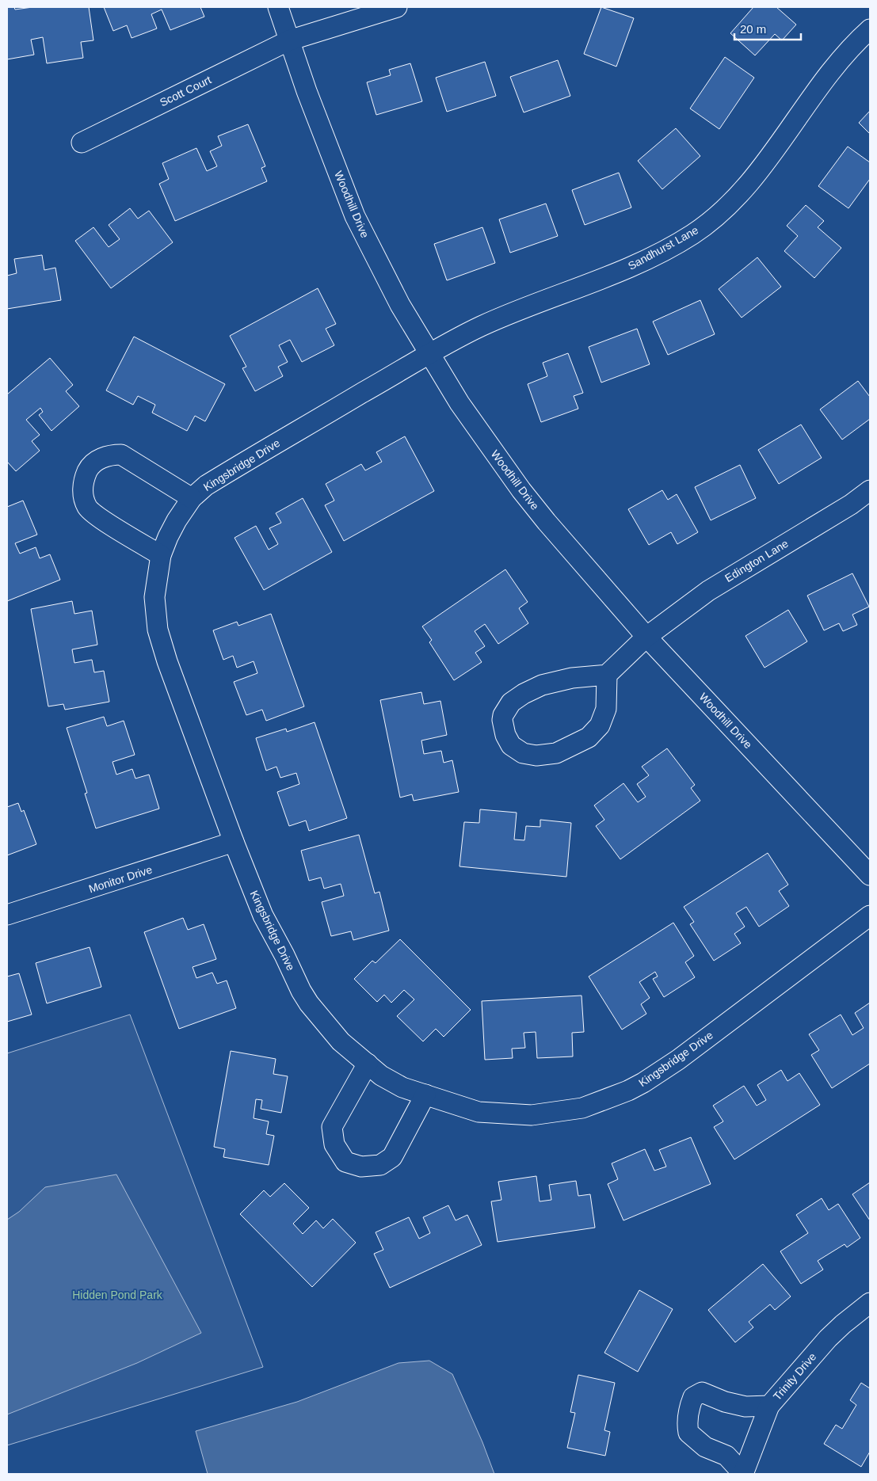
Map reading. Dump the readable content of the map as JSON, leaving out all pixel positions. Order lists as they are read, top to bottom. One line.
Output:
{"streets":{"street":["Scott Court","Woodhill Drive","Sandhurst Lane","Kingsbridge Drive","Edington Lane","Monitor Drive","Trinity Drive"]},"crossings":[["Scott Court","Woodhill Drive"],["Woodhill Drive","Sandhurst Lane"],["Woodhill Drive","Kingsbridge Drive"],["Woodhill Drive","Edington Lane"],["Sandhurst Lane","Kingsbridge Drive"],["Kingsbridge Drive","Monitor Drive"]],"parks":["Hidden Pond Park"],"scale_bar":"20 m"}
